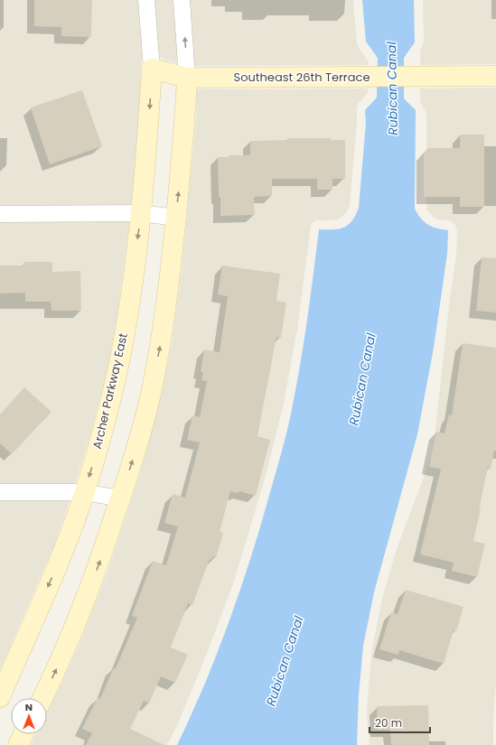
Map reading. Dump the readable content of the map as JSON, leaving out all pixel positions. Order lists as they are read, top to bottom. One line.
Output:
{"streets":{"street":["Southeast 26th Terrace","Archer Parkway East"]},"crossings":[["Southeast 26th Terrace","Archer Parkway East"]],"water":["Rubican Canal"],"scale_bar":"20 m","north":"top"}
